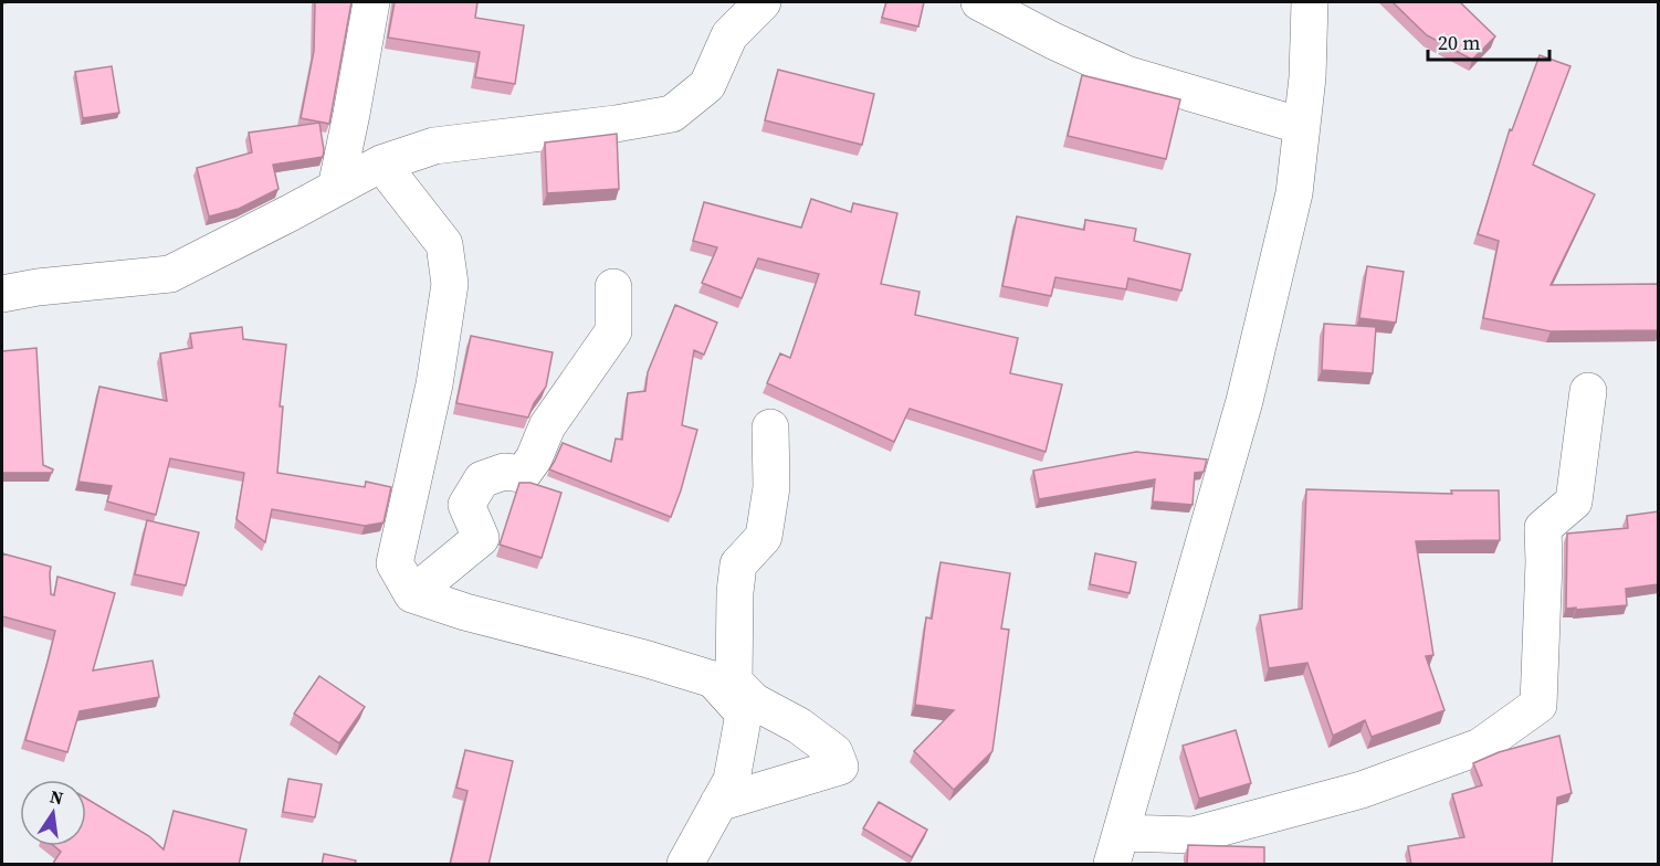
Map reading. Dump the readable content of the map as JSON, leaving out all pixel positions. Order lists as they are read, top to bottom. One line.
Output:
{"scale_bar":"20 m","north":"top"}
